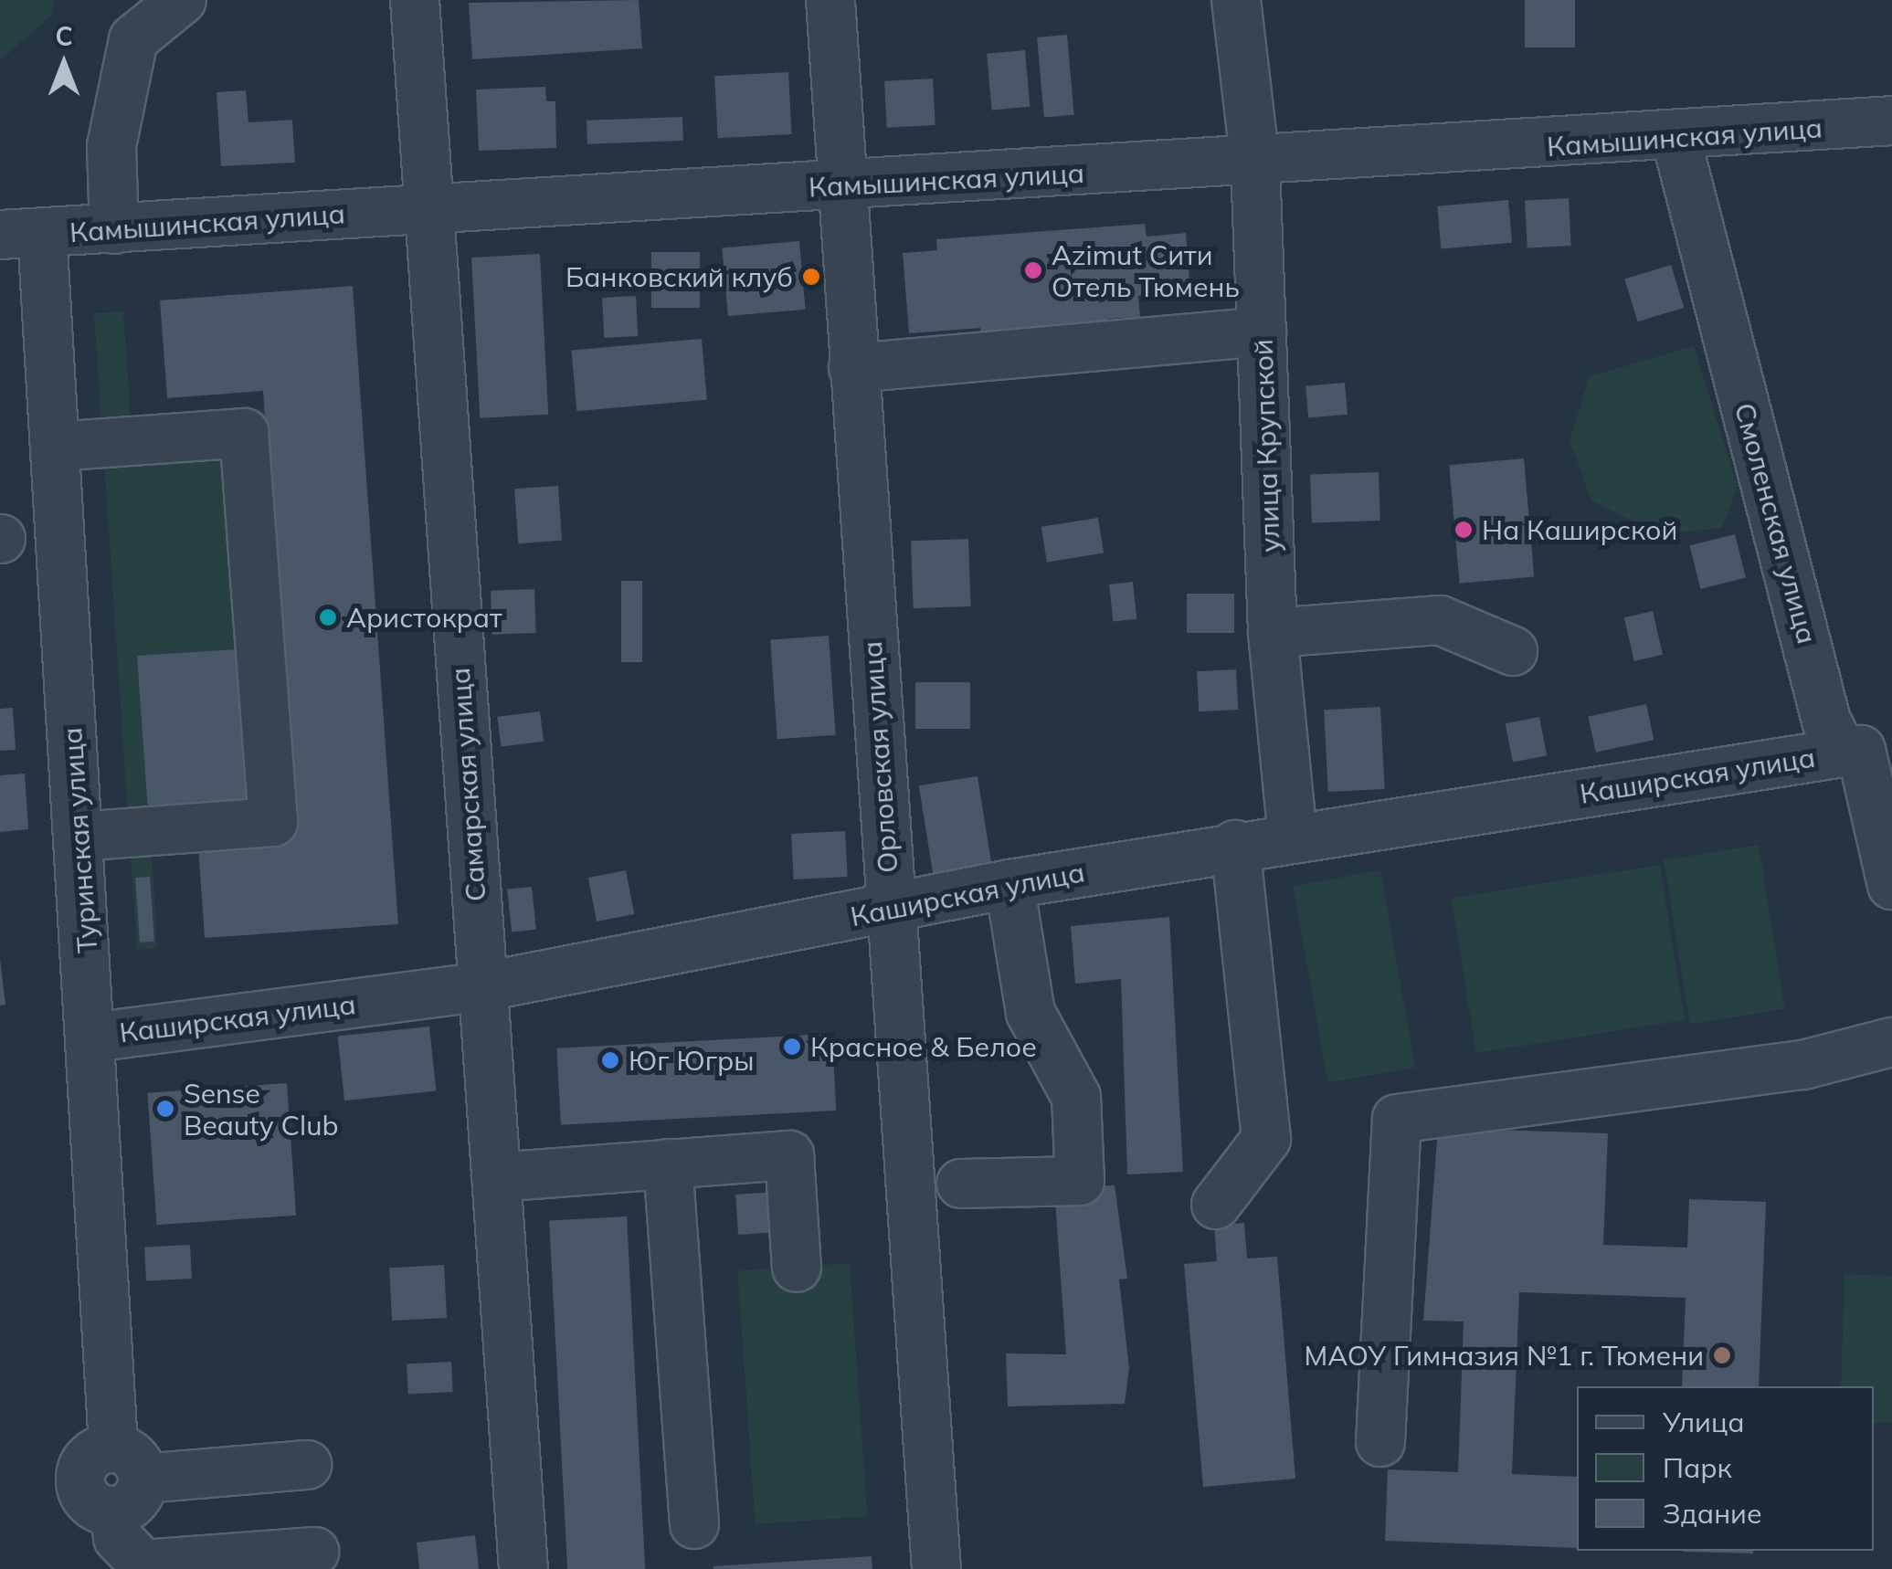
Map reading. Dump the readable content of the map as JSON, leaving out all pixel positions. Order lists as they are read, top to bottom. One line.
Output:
{"streets":{"street":["Камышинская улица","улица Крупской","Смоленская улица","Орловская улица","Каширская улица","Самарская улица","Туринская улица"]},"crossings":[["Камышинская улица","улица Крупской"],["Камышинская улица","Смоленская улица"],["Камышинская улица","Орловская улица"],["Камышинская улица","Самарская улица"],["Камышинская улица","Туринская улица"],["улица Крупской","Каширская улица"],["Смоленская улица","Каширская улица"],["Орловская улица","Каширская улица"],["Каширская улица","Самарская улица"],["Каширская улица","Туринская улица"]],"places":["Azimut Сити Отель Тюмень","Банковский клуб","На Каширской","Аристократ","Красное & Белое","Юг Югры","Sense Beauty Club","МАОУ Гимназия №1 г. Тюмени"],"legend":["Улица","Парк","Здание"],"north":"top"}
